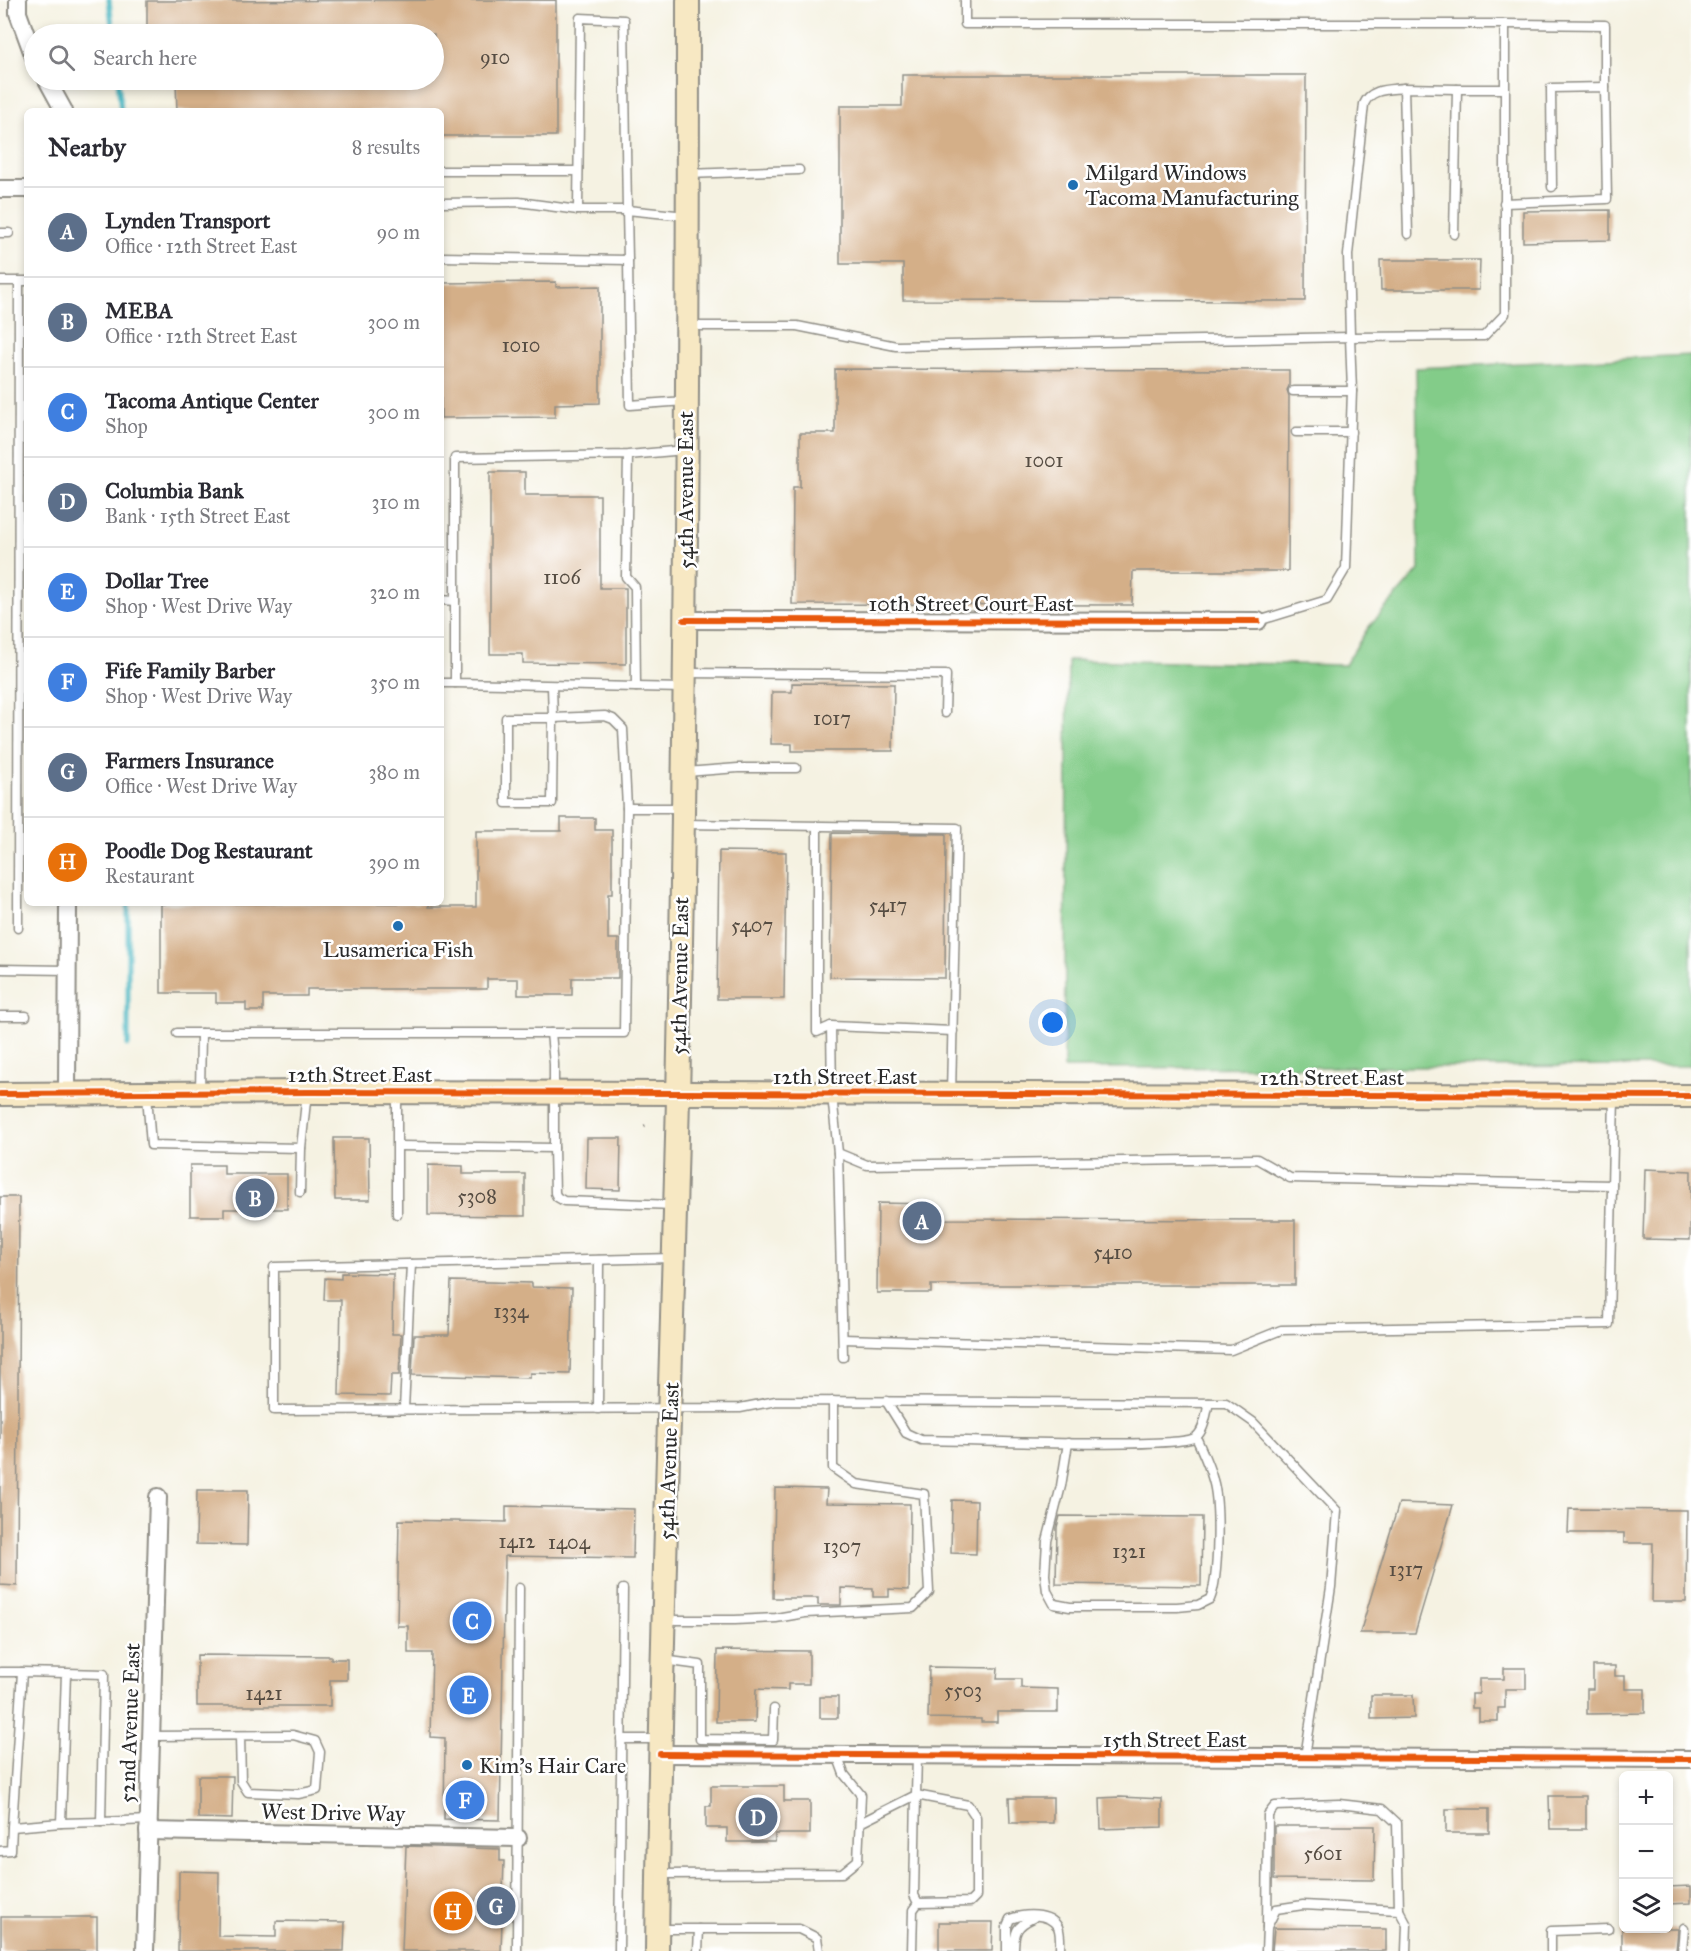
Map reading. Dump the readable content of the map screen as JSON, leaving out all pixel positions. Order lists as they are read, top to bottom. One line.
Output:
{"streets":{"main road":["54th Avenue East","12th Street East"],"street":["10th Street Court East","52nd Avenue East","15th Street East","West Drive Way"]},"crossings":[["54th Avenue East","10th Street Court East"],["54th Avenue East","12th Street East"],["54th Avenue East","15th Street East"],["52nd Avenue East","West Drive Way"]],"places":["Milgard Windows Tacoma Manufacturing","Lusamerica Fish","Kim's Hair Care"],"house_numbers":["910","1010","1001","1106","1017","5417","5407","5308","5410","1334","1412","1404","1307","1321","1317","5503","1421","5601"],"page":{"search":"Search here","heading":["Nearby","8 results"],"list":[{"mark":"A","name":"Lynden Transport","note":"Office · 12th Street East","value":"90 m"},{"mark":"B","name":"MEBA","note":"Office · 12th Street East","value":"300 m"},{"mark":"C","name":"Tacoma Antique Center","note":"Shop","value":"300 m"},{"mark":"D","name":"Columbia Bank","note":"Bank · 15th Street East","value":"310 m"},{"mark":"E","name":"Dollar Tree","note":"Shop · West Drive Way","value":"320 m"},{"mark":"F","name":"Fife Family Barber","note":"Shop · West Drive Way","value":"350 m"},{"mark":"G","name":"Farmers Insurance","note":"Office · West Drive Way","value":"380 m"},{"mark":"H","name":"Poodle Dog Restaurant","note":"Restaurant","value":"390 m"}],"pins":["B","A","C","E","F","D","G","H"],"map_buttons":["+","−"]}}
